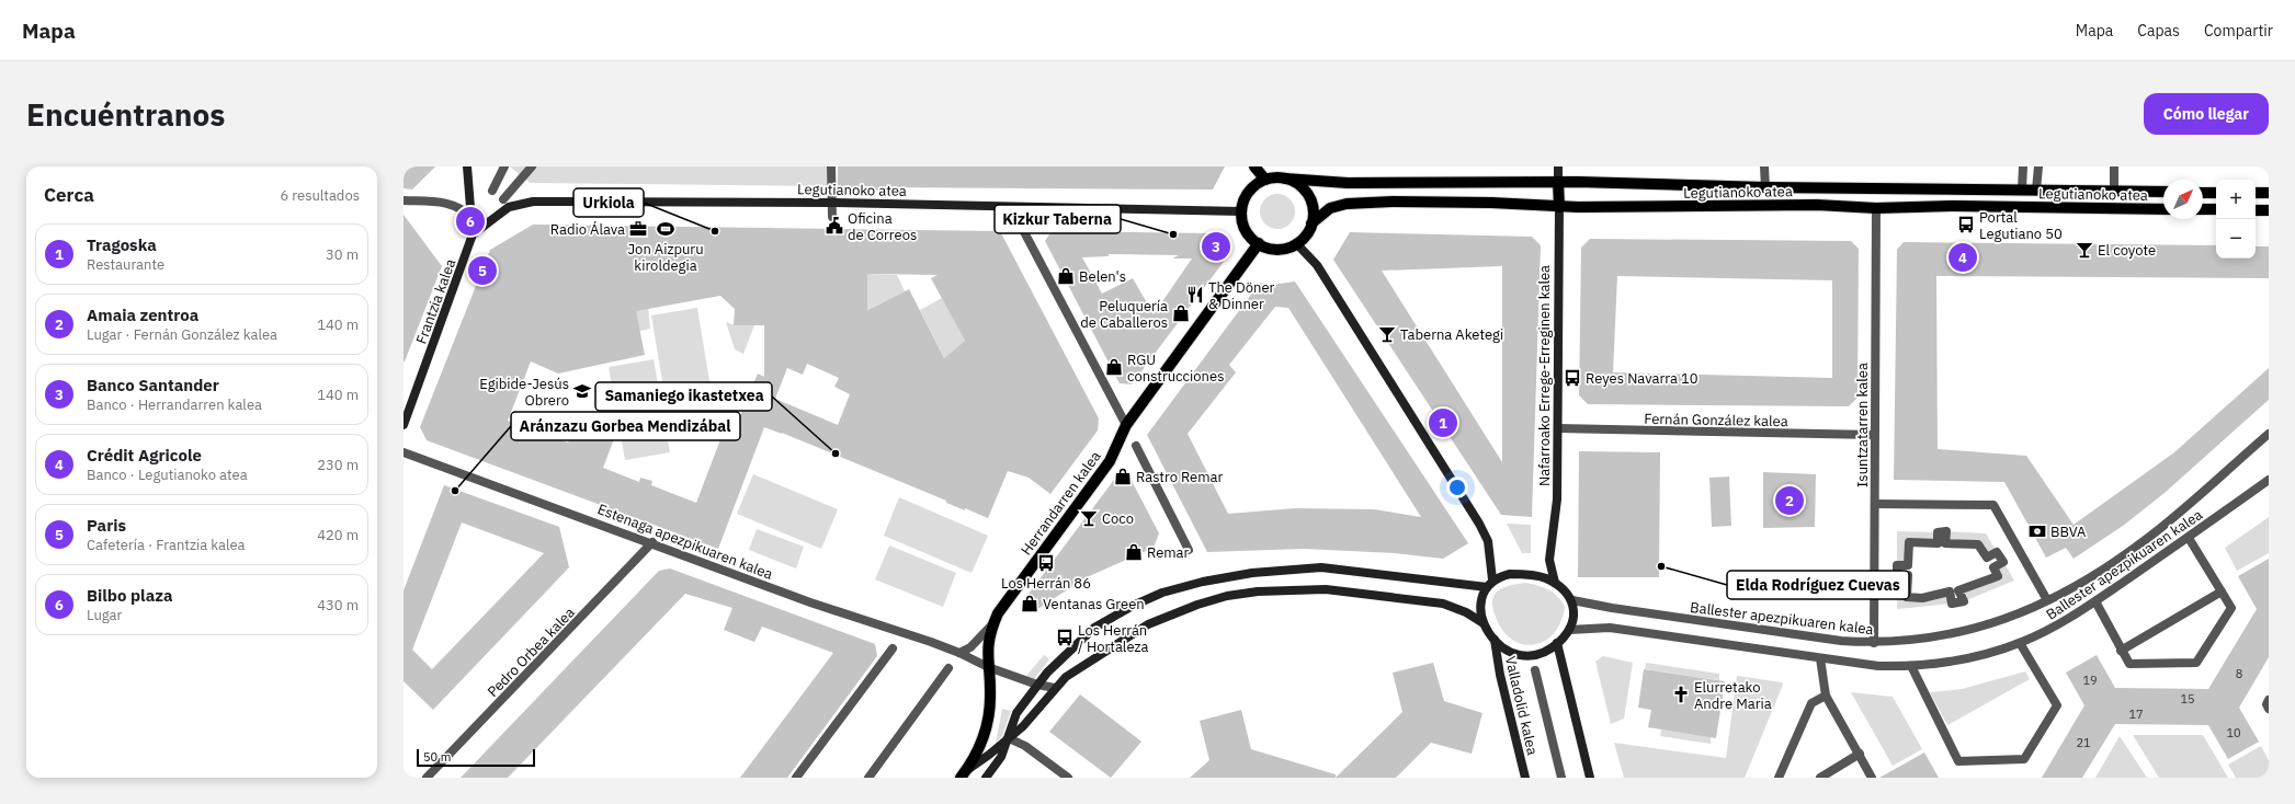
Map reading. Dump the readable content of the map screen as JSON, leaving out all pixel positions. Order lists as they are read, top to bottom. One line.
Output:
{"streets":{"main road":["Legutianoko atea","Frantzia kalea","Nafarroako Errege-Erreginen kalea","Herrandarren kalea","Valladolid kalea"],"street":["Fernán González kalea","Isuntzatarren kalea","Estenaga apezpikuaren kalea","Ballester apezpikuaren kalea","Pedro Orbea kalea"]},"crossings":[["Legutianoko atea","Frantzia kalea"],["Legutianoko atea","Nafarroako Errege-Erreginen kalea"],["Legutianoko atea","Isuntzatarren kalea"],["Legutianoko atea","Herrandarren kalea"],["Nafarroako Errege-Erreginen kalea","Fernán González kalea"],["Nafarroako Errege-Erreginen kalea","Ballester apezpikuaren kalea"],["Nafarroako Errege-Erreginen kalea","Valladolid kalea"],["Fernán González kalea","Isuntzatarren kalea"],["Isuntzatarren kalea","Ballester apezpikuaren kalea"],["Herrandarren kalea","Estenaga apezpikuaren kalea"],["Estenaga apezpikuaren kalea","Pedro Orbea kalea"],["Ballester apezpikuaren kalea","Valladolid kalea"]],"places":{"bus stop":["Portal Legutiano 50","Reyes Navarra 10","Los Herrán 86","Los Herrán / Hortaleza"],"public building":["Oficina de Correos"],"office":["Radio Álava"],"sports":["Jon Aizpuru kiroldegia"],"other":["Urkiola","Kizkur Taberna","Samaniego ikastetxea","Aránzazu Gorbea Mendizábal","Elda Rodríguez Cuevas"],"bar":["El coyote","Taberna Aketegi","Coco"],"shop":["Belen's","Peluquería de Caballeros","RGU construcciones","Rastro Remar","Remar","Ventanas Green"],"restaurant":["The Döner & Dinner"],"school or university":["Egibide-Jesús Obrero"],"bank":["BBVA"],"church":["Elurretako Andre Maria"]},"house_numbers":["8","19","15","17","10","21"],"scale_bar":"50 m","north":"top right","page":{"header":"Mapa","nav":["Mapa","Capas","Compartir"],"buttons":"Cómo llegar","title":"Encuéntranos","heading":["Cerca","6 resultados"],"map_buttons":["+","−"],"pins":["6","3","4","5","1","2"],"list":[{"mark":"1","name":"Tragoska","note":"Restaurante","value":"30 m"},{"mark":"2","name":"Amaia zentroa","note":"Lugar · Fernán González kalea","value":"140 m"},{"mark":"3","name":"Banco Santander","note":"Banco · Herrandarren kalea","value":"140 m"},{"mark":"4","name":"Crédit Agricole","note":"Banco · Legutianoko atea","value":"230 m"},{"mark":"5","name":"Paris","note":"Cafetería · Frantzia kalea","value":"420 m"},{"mark":"6","name":"Bilbo plaza","note":"Lugar","value":"430 m"}],"scale":"50 m"}}
